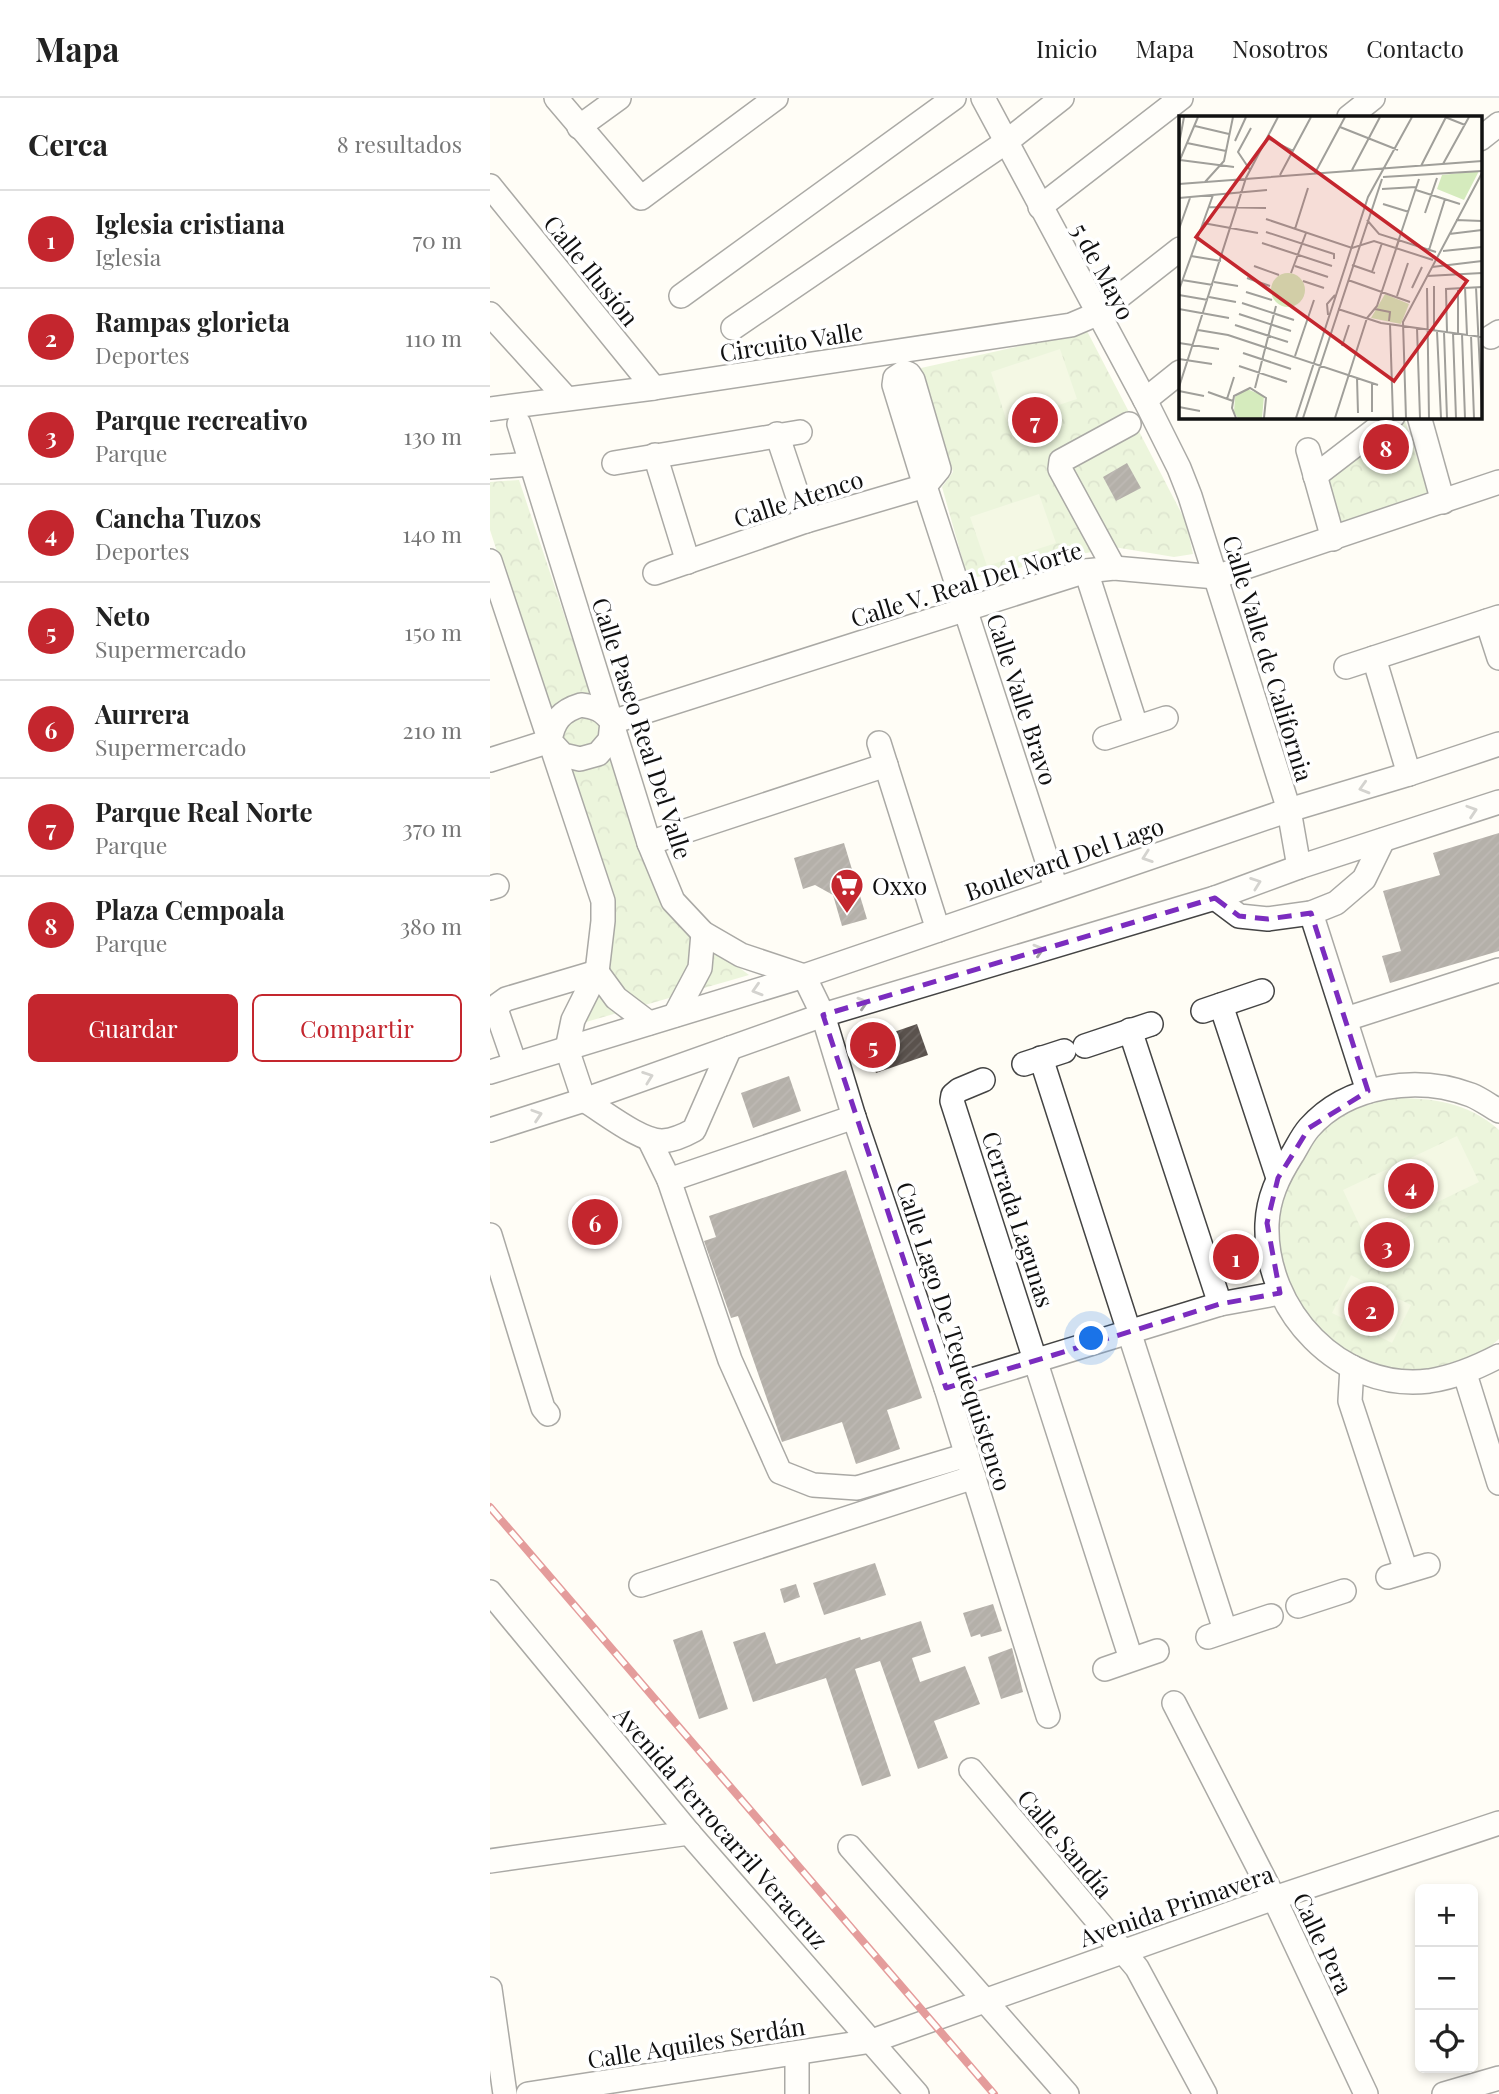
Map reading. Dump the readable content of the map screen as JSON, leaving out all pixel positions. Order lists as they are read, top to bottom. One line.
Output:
{"streets":{"street":["Calle Ilusión","5 de Mayo","Circuito Valle","Calle Atenco","Calle V. Real Del Norte","Calle Valle de California","Calle Valle Bravo","Calle Paseo Real Del Valle","Boulevard Del Lago","Cerrada Lagunas","Calle Lago De Tequequistenco","Avenida Ferrocarril Veracruz","Calle Sandía","Avenida Primavera","Calle Pera","Calle Aquiles Serdán"]},"crossings":[["Calle Ilusión","Circuito Valle"],["5 de Mayo","Circuito Valle"],["5 de Mayo","Calle Valle de California"],["Calle Atenco","Calle Valle Bravo"],["Calle V. Real Del Norte","Calle Valle de California"],["Calle V. Real Del Norte","Calle Valle Bravo"],["Calle V. Real Del Norte","Calle Paseo Real Del Valle"],["Calle Valle de California","Boulevard Del Lago"],["Calle Valle Bravo","Boulevard Del Lago"],["Calle Paseo Real Del Valle","Boulevard Del Lago"],["Calle Paseo Real Del Valle","Calle Lago De Tequequistenco"],["Boulevard Del Lago","Calle Lago De Tequequistenco"],["Avenida Ferrocarril Veracruz","Avenida Primavera"],["Avenida Ferrocarril Veracruz","Calle Aquiles Serdán"],["Calle Sandía","Avenida Primavera"],["Avenida Primavera","Calle Pera"],["Avenida Primavera","Calle Aquiles Serdán"]],"places":{"supermarket":["Oxxo"]},"page":{"header":"Mapa","nav":["Inicio","Mapa","Nosotros","Contacto"],"heading":["Cerca","8 resultados"],"list":[{"mark":"1","name":"Iglesia cristiana","note":"Iglesia","value":"70 m"},{"mark":"2","name":"Rampas glorieta","note":"Deportes","value":"110 m"},{"mark":"3","name":"Parque recreativo","note":"Parque","value":"130 m"},{"mark":"4","name":"Cancha Tuzos","note":"Deportes","value":"140 m"},{"mark":"5","name":"Neto","note":"Supermercado","value":"150 m"},{"mark":"6","name":"Aurrera","note":"Supermercado","value":"210 m"},{"mark":"7","name":"Parque Real Norte","note":"Parque","value":"370 m"},{"mark":"8","name":"Plaza Cempoala","note":"Parque","value":"380 m"}],"pins":["7","8","5","4","6","3","1","2"],"buttons":["Guardar","Compartir"],"map_buttons":["+","−"]}}
